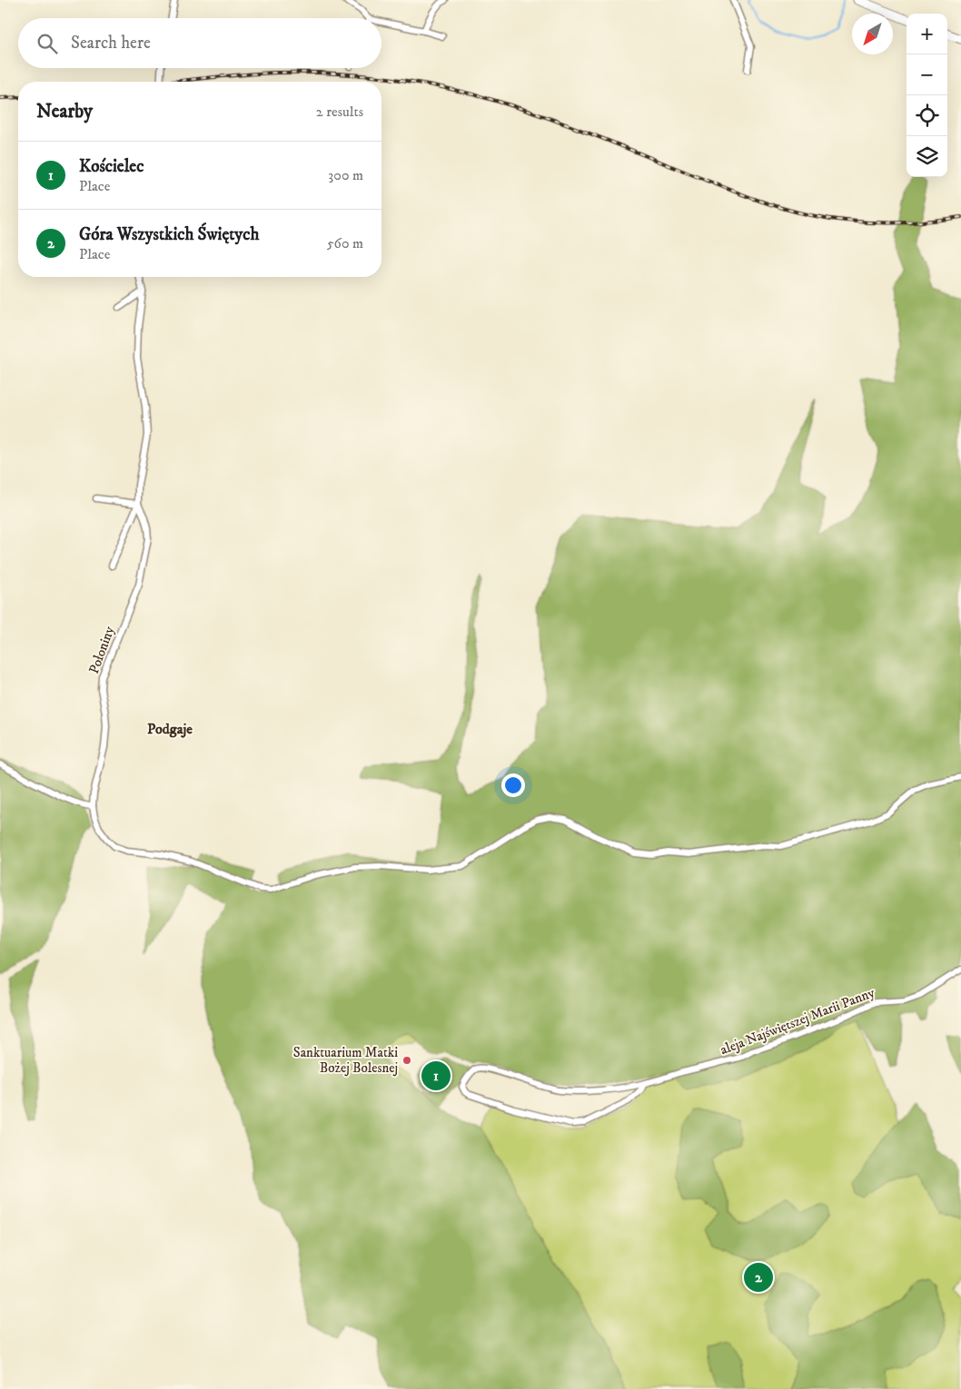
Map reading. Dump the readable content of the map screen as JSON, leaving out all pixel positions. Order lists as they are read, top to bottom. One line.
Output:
{"streets":{"street":["Połoniny","aleja Najświętszej Marii Panny"]},"districts":["Podgaje"],"places":["Sanktuarium Matki Bożej Bolesnej"],"north":"bottom left","page":{"map_buttons":["+","−"],"search":"Search here","heading":["Nearby","2 results"],"list":[{"mark":"1","name":"Kościelec","note":"Place","value":"300 m"},{"mark":"2","name":"Góra Wszystkich Świętych","note":"Place","value":"560 m"}],"pins":["1","2"]}}
